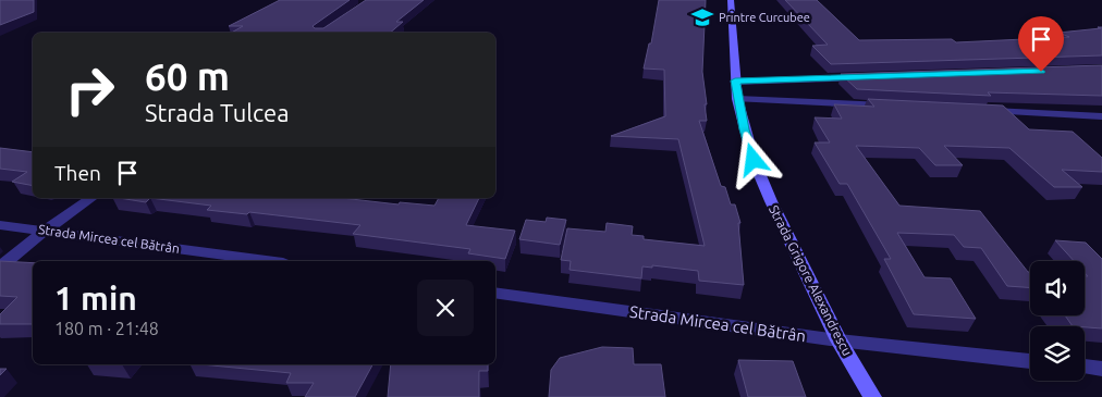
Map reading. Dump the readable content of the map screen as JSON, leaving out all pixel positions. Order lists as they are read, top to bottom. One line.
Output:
{"streets":{"street":["Strada Mircea cel Bătrân","Strada Grigore Alexandrescu"]},"crossings":[["Strada Mircea cel Bătrân","Strada Grigore Alexandrescu"]],"places":{"school or university":["Printre Curcubee"]},"page":{"turn":["60 m","Strada Tulcea"],"then":"Then","heading":["1 min","180 m · 21:48"]}}
